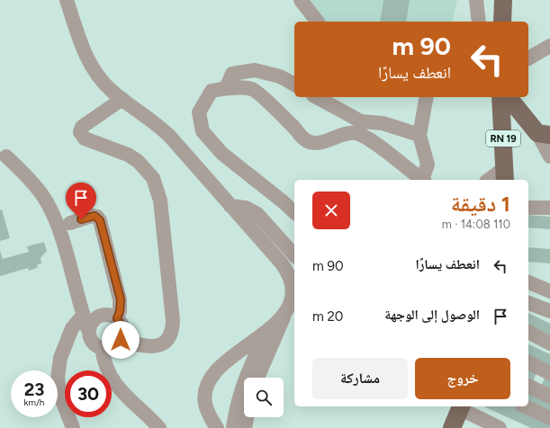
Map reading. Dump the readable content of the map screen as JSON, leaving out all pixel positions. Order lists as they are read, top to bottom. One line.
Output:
{"streets":{"main road":["RN 19"]},"page":{"turn":["90 m","انعطف يسارًا"],"heading":["1 دقيقة","110 m · 14:08"],"list":[{"name":"انعطف يسارًا","value":"90 m"},{"name":"الوصول إلى الوجهة","value":"20 m"}],"buttons":["خروج","مشاركة"],"speed":"23 km/h","limit":"30"}}
